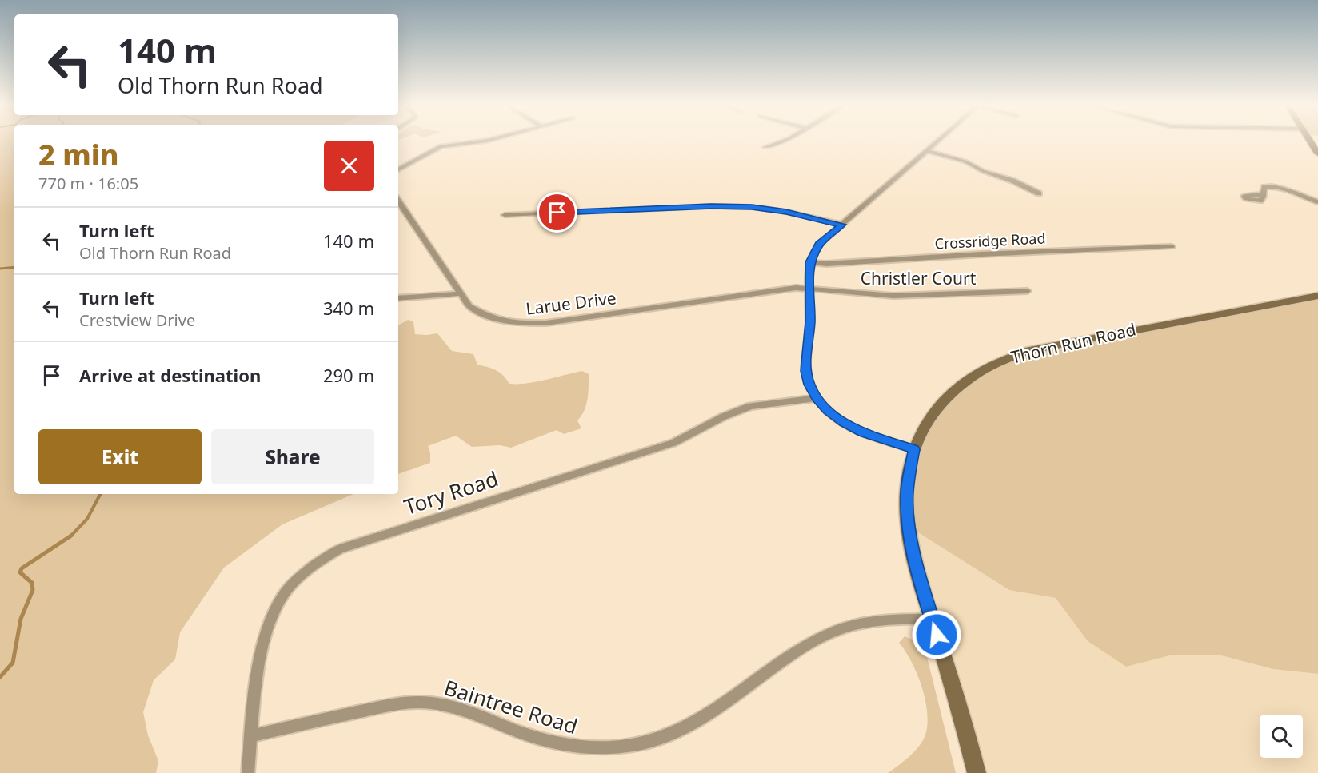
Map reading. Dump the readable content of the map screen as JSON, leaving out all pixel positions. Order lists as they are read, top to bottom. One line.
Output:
{"streets":{"street":["Crossridge Road","Christler Court","Larue Drive","Thorn Run Road","Tory Road","Baintree Road"]},"crossings":[["Christler Court","Larue Drive"],["Thorn Run Road","Baintree Road"],["Tory Road","Baintree Road"]],"page":{"turn":["140 m","Old Thorn Run Road"],"heading":["2 min","770 m · 16:05"],"list":[{"name":"Turn left","note":"Old Thorn Run Road","value":"140 m"},{"name":"Turn left","note":"Crestview Drive","value":"340 m"},{"name":"Arrive at destination","value":"290 m"}],"buttons":["Exit","Share"]}}
